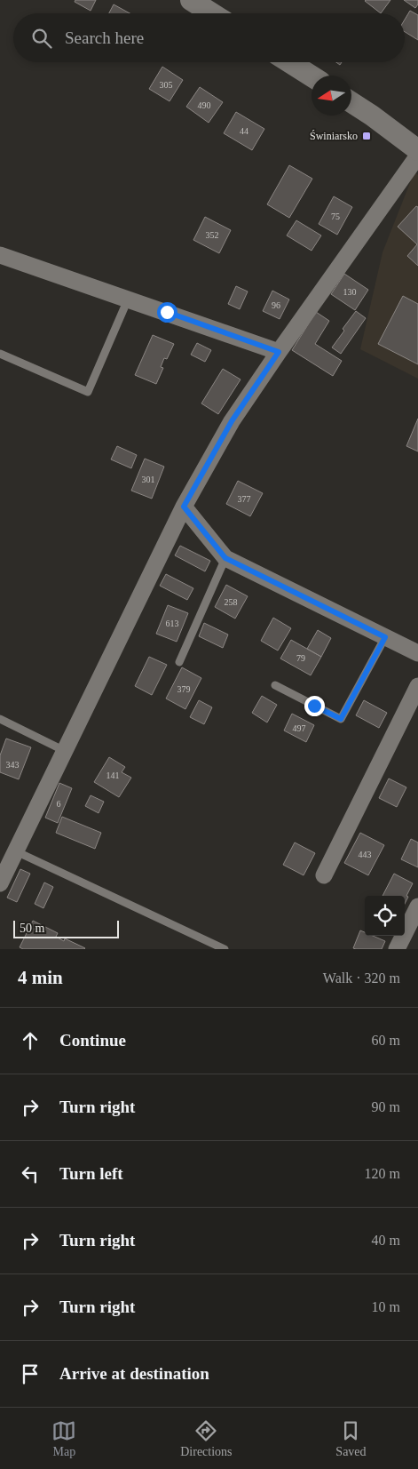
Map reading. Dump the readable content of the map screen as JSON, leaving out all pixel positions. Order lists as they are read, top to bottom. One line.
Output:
{"places":{"transit":["Świniarsko"]},"house_numbers":["305","490","44","75","352","130","96","301","377","258","613","79","379","497","343","141","6","443"],"scale_bar":"50 m","north":"left","page":{"search":"Search here","scale":"50 m","heading":["4 min","Walk · 320 m"],"list":[["Continue","60 m"],["Turn right","90 m"],["Turn left","120 m"],["Turn right","40 m"],["Turn right","10 m"],"Arrive at destination"],"nav":["Map","Directions","Saved"]}}
